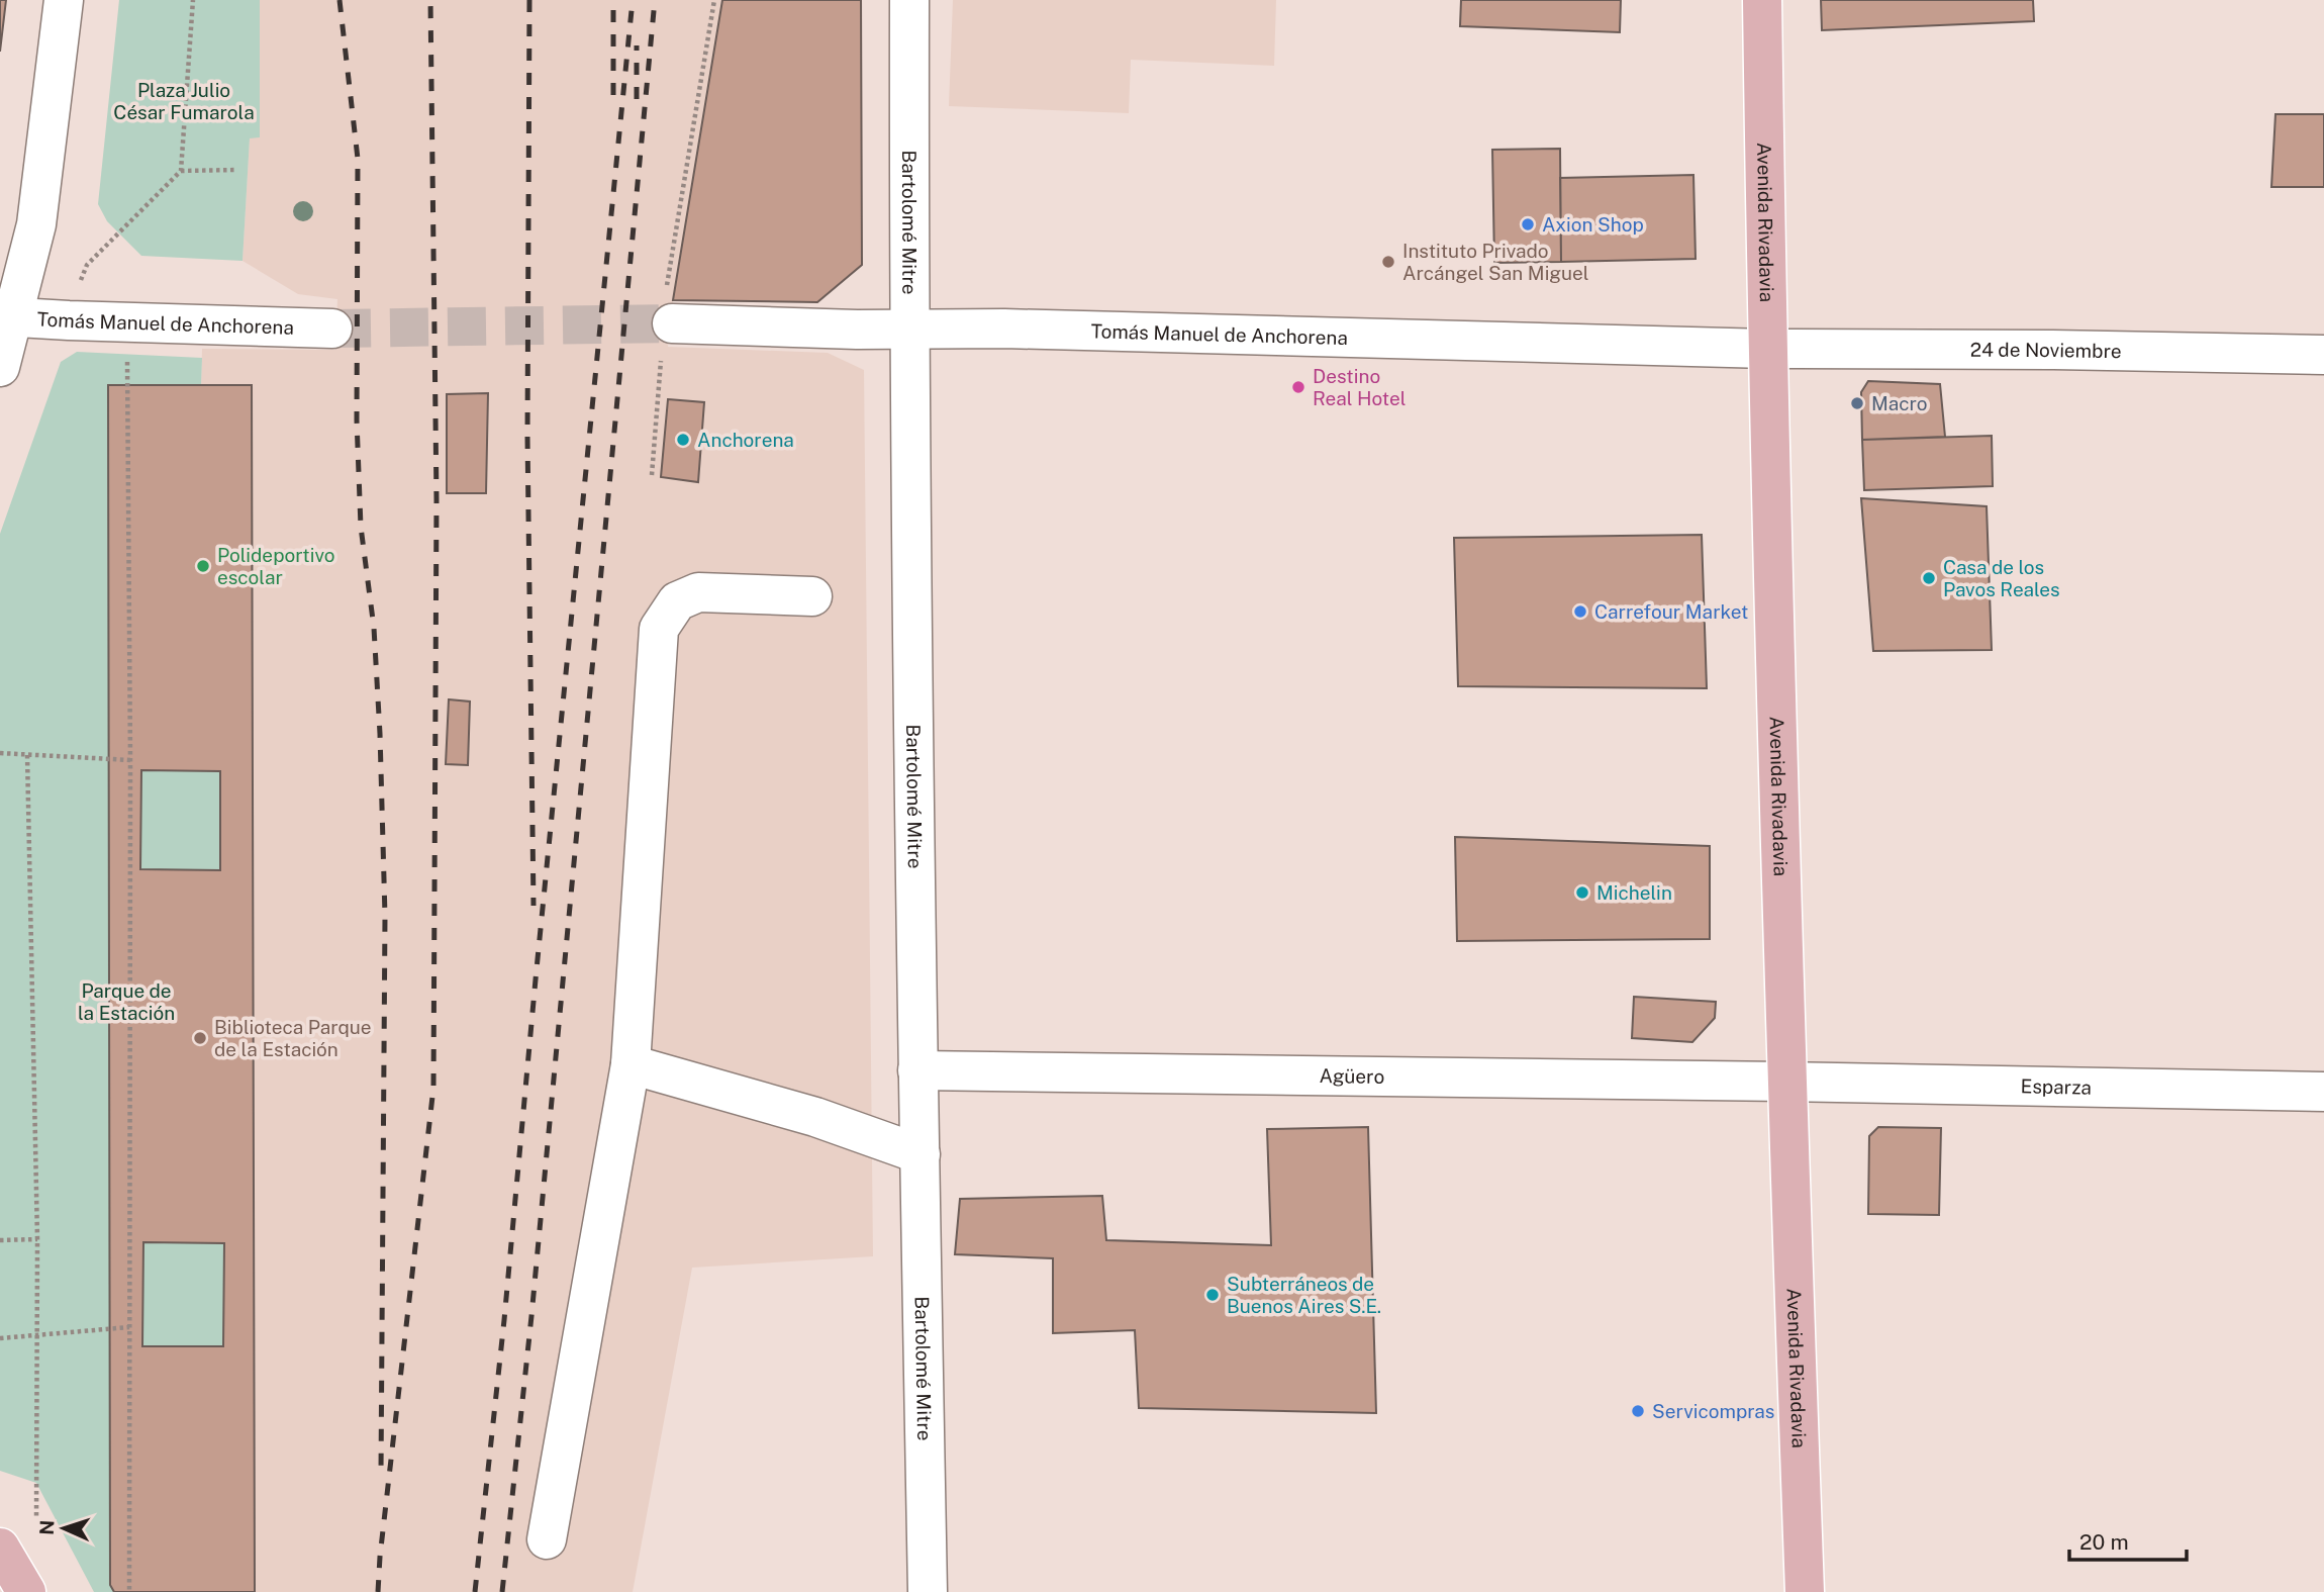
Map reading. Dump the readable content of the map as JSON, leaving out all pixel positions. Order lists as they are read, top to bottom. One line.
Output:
{"streets":{"main road":["Avenida Rivadavia"],"street":["Bartolomé Mitre","Tomás Manuel de Anchorena","24 de Noviembre","Agüero","Esparza"]},"crossings":[["Bartolomé Mitre","Tomás Manuel de Anchorena"],["Bartolomé Mitre","Agüero"],["Avenida Rivadavia","Tomás Manuel de Anchorena"],["Avenida Rivadavia","24 de Noviembre"],["Avenida Rivadavia","Agüero"],["Avenida Rivadavia","Esparza"],["Tomás Manuel de Anchorena","24 de Noviembre"],["Agüero","Esparza"]],"parks":["Plaza Julio César Fumarola","Parque de la Estación"],"places":["Axion Shop","Instituto Privado Arcángel San Miguel","Destino Real Hotel","Macro","Anchorena","Polideportivo escolar","Casa de los Pavos Reales","Carrefour Market","Michelin","Biblioteca Parque de la Estación","Subterráneos de Buenos Aires S.E.","Servicompras"],"scale_bar":"20 m","north":"left"}
